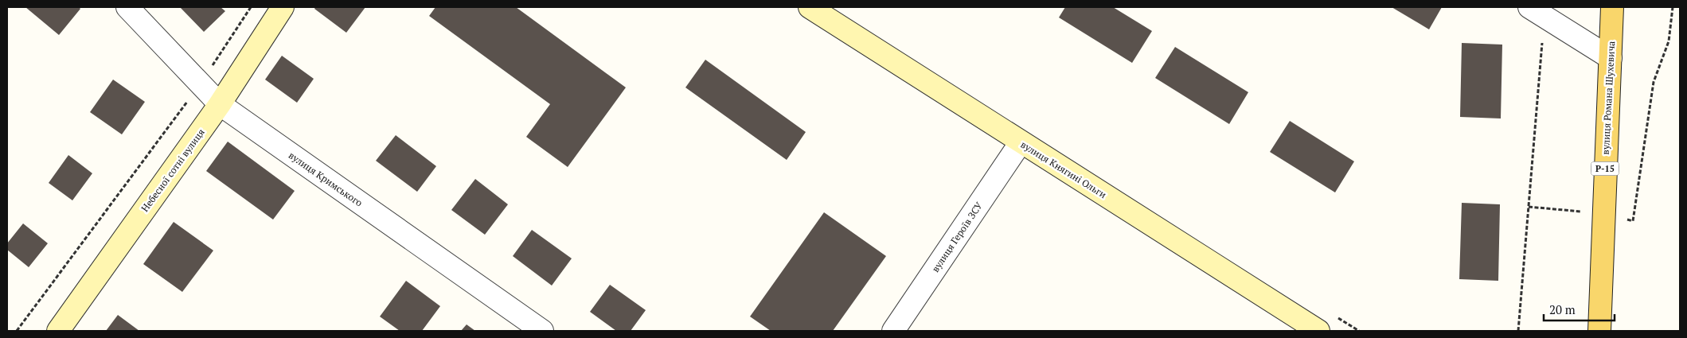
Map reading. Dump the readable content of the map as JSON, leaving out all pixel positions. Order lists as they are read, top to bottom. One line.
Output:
{"streets":{"main road":["вулиця Романа Шухевича","Р-15"],"street":["вулиця Княгині Ольги","Небесної сотні вулиця","вулиця Кримського","вулиця Героїв ЗСУ"]},"crossings":[["вулиця Княгині Ольги","вулиця Героїв ЗСУ"],["Небесної сотні вулиця","вулиця Кримського"]],"scale_bar":"20 m"}
